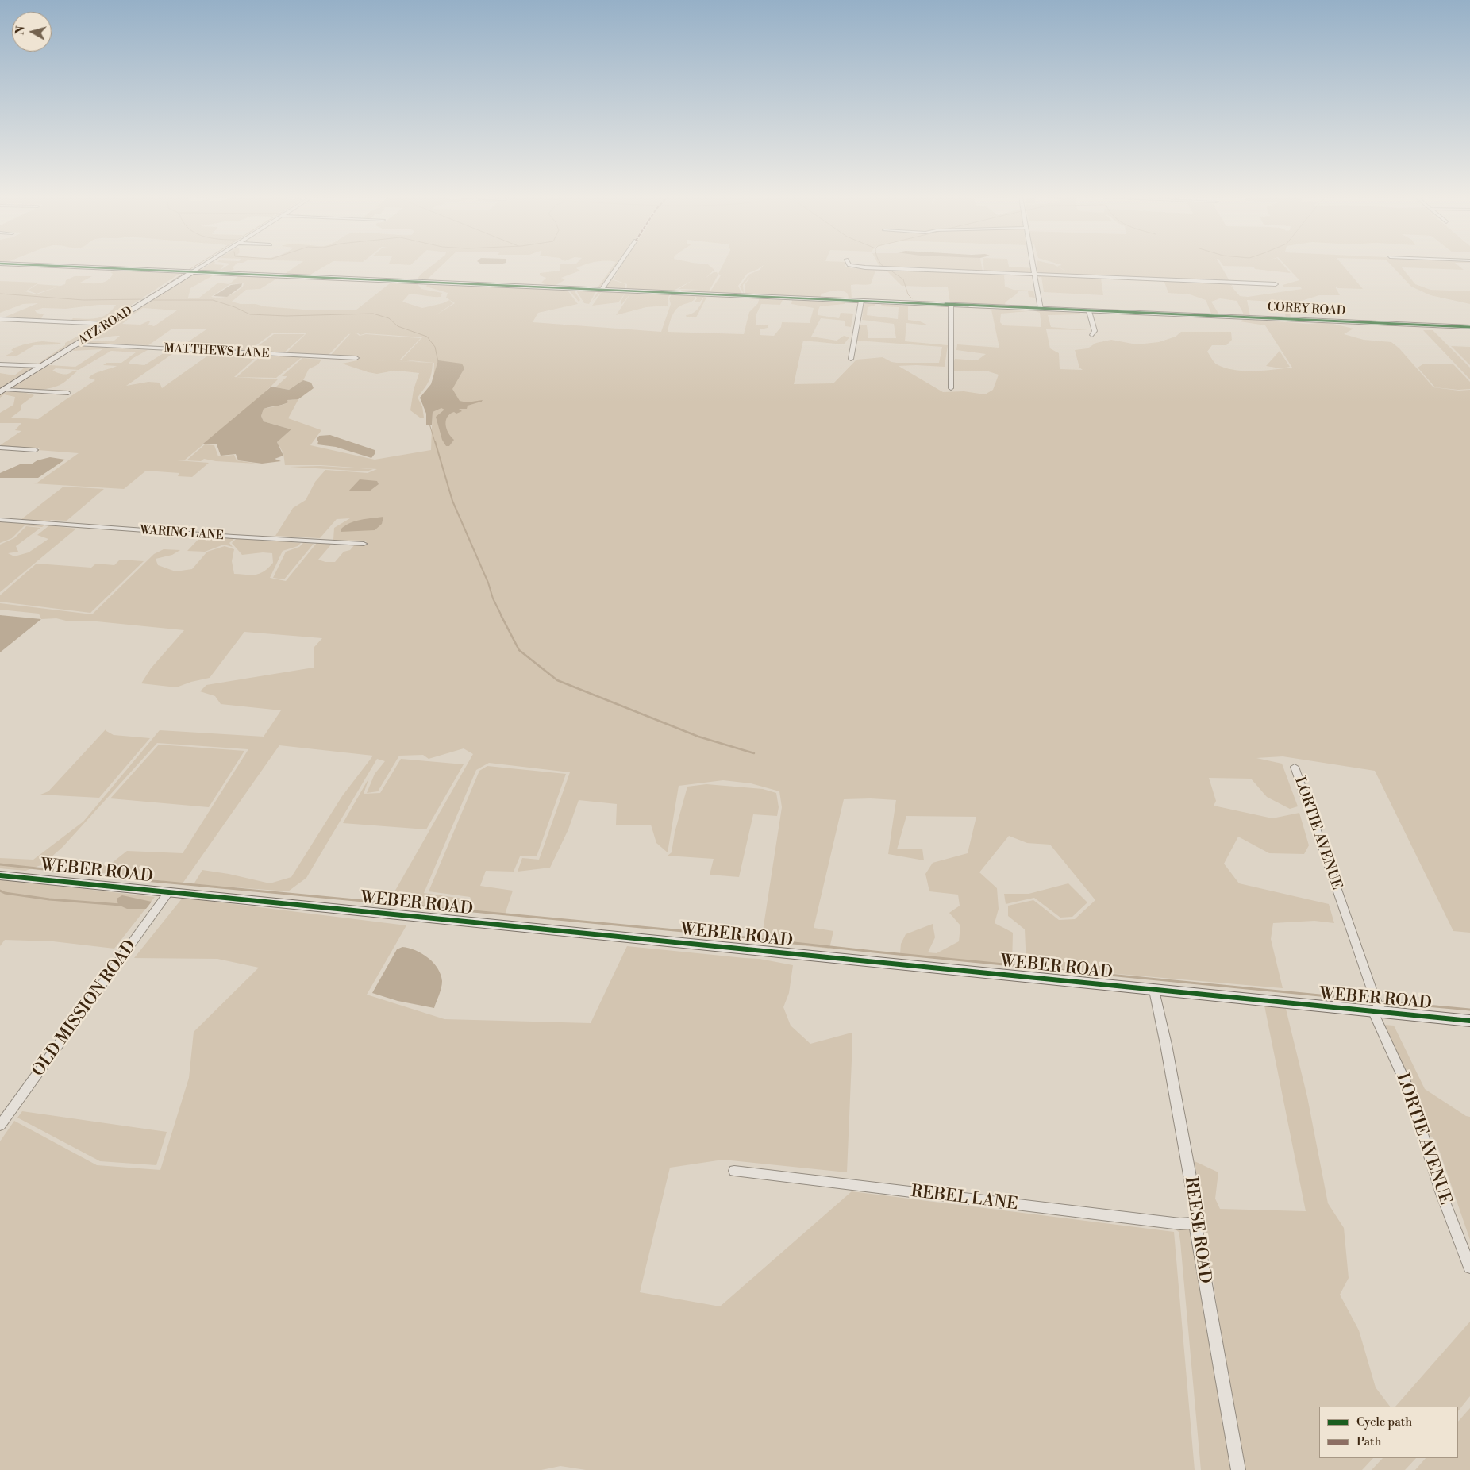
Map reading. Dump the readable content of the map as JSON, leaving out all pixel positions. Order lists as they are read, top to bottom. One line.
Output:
{"streets":{"street":["COREY ROAD","ATZ ROAD","MATTHEWS LANE","WARING LANE","LORTIE AVENUE","WEBER ROAD","OLD MISSION ROAD","REBEL LANE","REESE ROAD"]},"crossings":[["COREY ROAD","ATZ ROAD"],["ATZ ROAD","MATTHEWS LANE"],["LORTIE AVENUE","WEBER ROAD"],["WEBER ROAD","OLD MISSION ROAD"],["WEBER ROAD","REESE ROAD"],["REBEL LANE","REESE ROAD"]],"legend":["Cycle path","Path"],"north":"left"}
